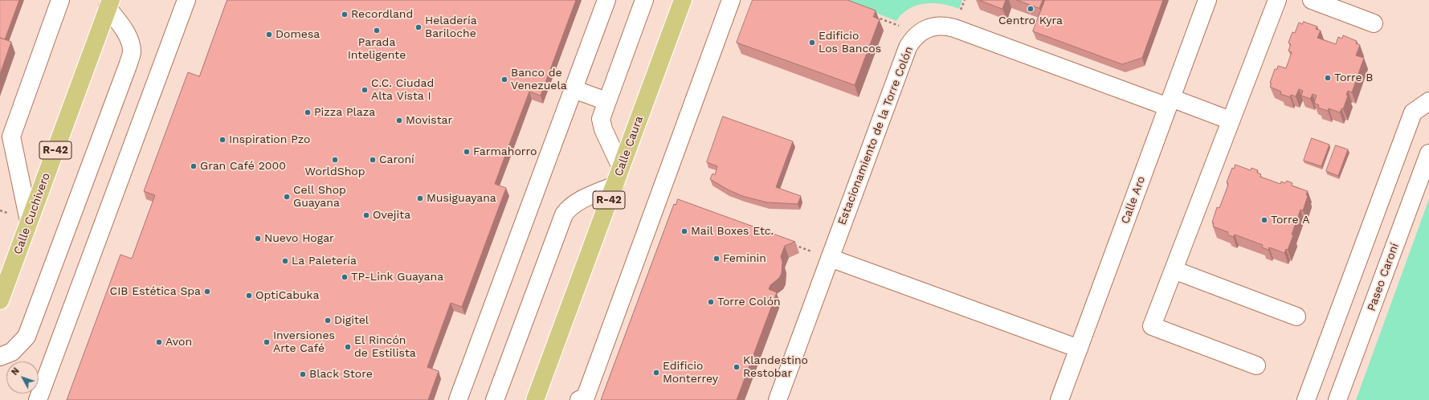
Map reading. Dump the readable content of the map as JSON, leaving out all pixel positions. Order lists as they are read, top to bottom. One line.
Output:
{"streets":{"main road":["Calle Caura","R-42","Calle Cuchivero"],"street":["Estacionamiento de la Torre Colón","Calle Aro","Paseo Caroní"]},"crossings":[["Estacionamiento de la Torre Colón","Calle Aro"]],"places":["Centro Kyra","Recordland","Heladería Bariloche","Parada Inteligente","Domesa","Edificio Los Bancos","Torre B","Banco de Venezuela","C.C. Ciudad Alta Vista I","Pizza Plaza","Movistar","Inspiration Pzo","Farmahorro","WorldShop","Caroní","Gran Café 2000","Cell Shop Guayana","Musiguayana","Ovejita","Torre A","Mail Boxes Etc.","Nuevo Hogar","Feminin","La Paletería","TP-Link Guayana","CIB Estética Spa","OptiCabuka","Torre Colón","Digitel","Avon","Inversiones Arte Café","El Rincón de Estilista","Klandestino Restobar","Edificio Monterrey","Black Store"],"north":"top left"}
